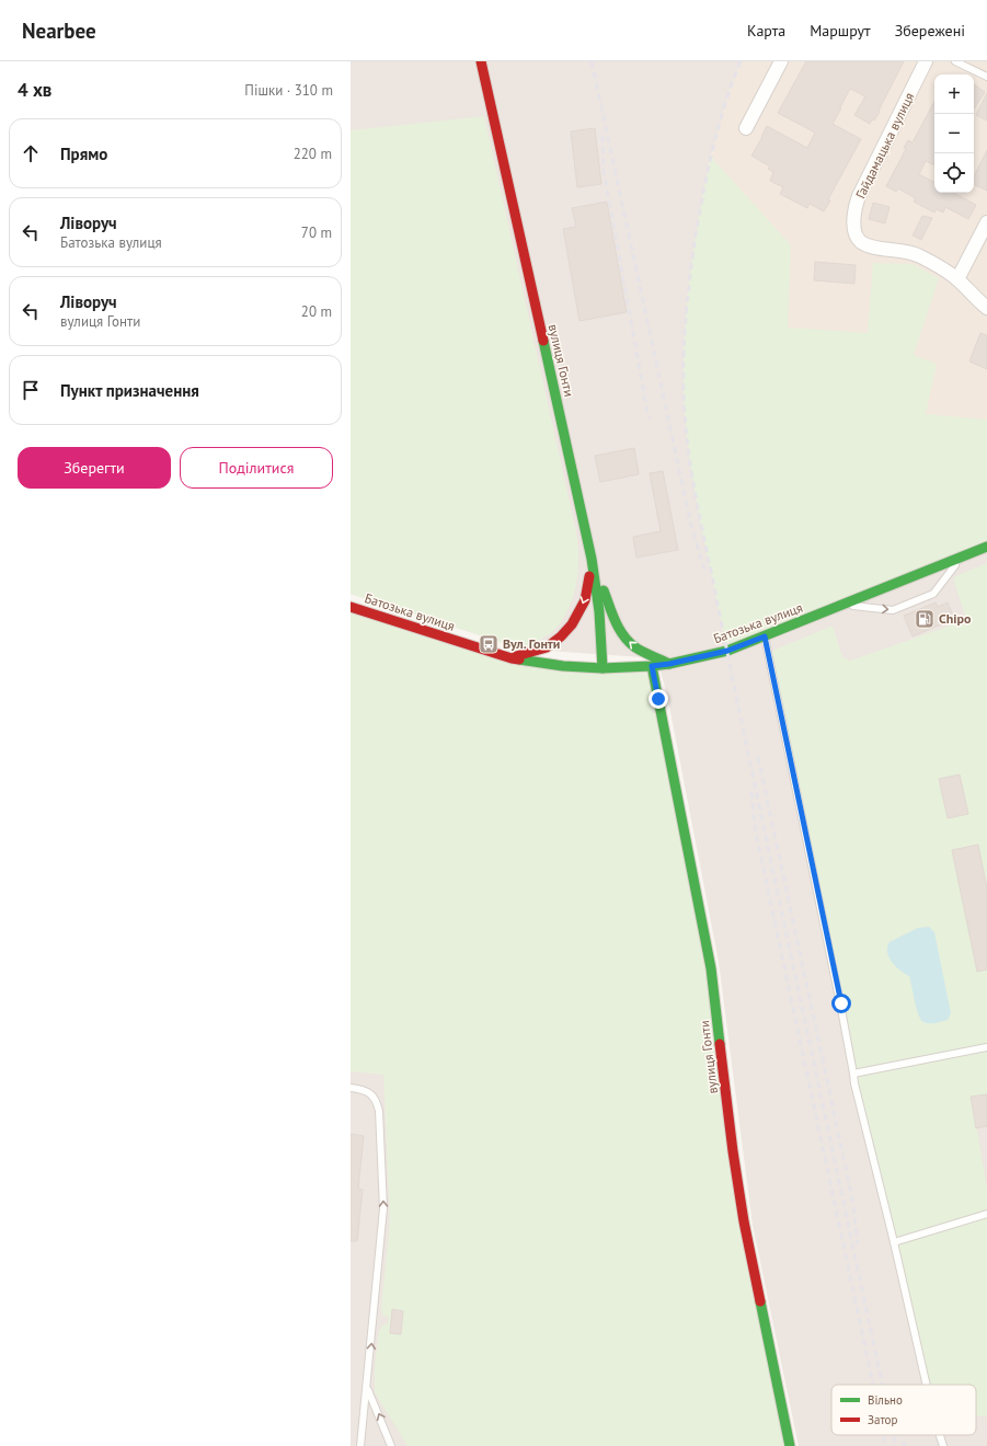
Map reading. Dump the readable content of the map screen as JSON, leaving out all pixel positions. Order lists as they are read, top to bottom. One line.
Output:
{"streets":{"street":["Гайдамацька вулиця","вулиця Гонти","Батозька вулиця"]},"crossings":[["вулиця Гонти","Батозька вулиця"]],"places":{"fuel station":["Chipo"],"bus stop":["Вул. Гонти"]},"legend":["Вільно","Затор"],"page":{"header":"Nearbee","nav":["Карта","Маршрут","Збережені"],"heading":["4 хв","Пішки · 310 m"],"map_buttons":["+","−"],"list":[["Прямо","220 m"],["Ліворуч","Батозька вулиця","70 m"],["Ліворуч","вулиця Гонти","20 m"],"Пункт призначення"],"buttons":["Зберегти","Поділитися"]}}
